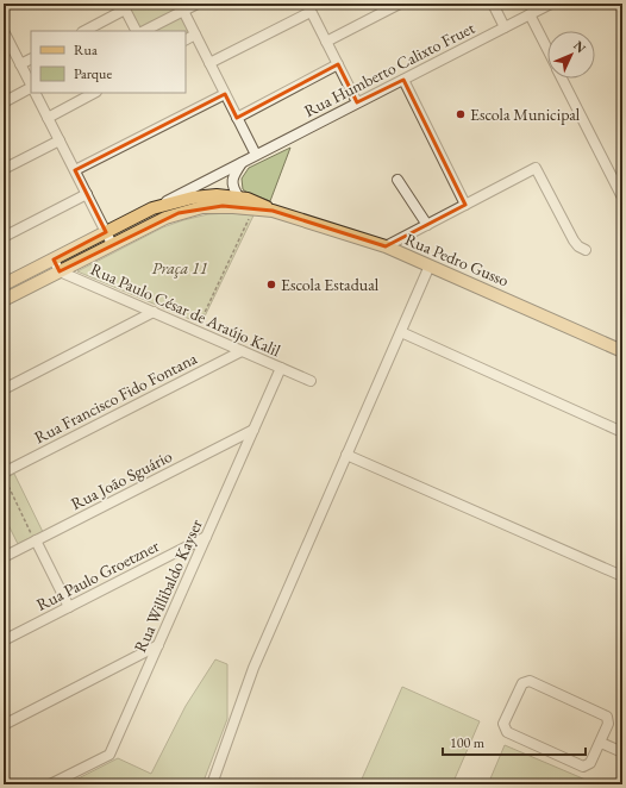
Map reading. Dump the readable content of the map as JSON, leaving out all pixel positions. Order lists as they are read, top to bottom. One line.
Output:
{"streets":{"main road":["Rua Pedro Gusso"],"street":["Rua Humberto Calixto Fruet","Rua Paulo César de Araújo Kalil","Rua Francisco Fido Fontana","Rua João Sguário","Rua Paulo Groetzner","Rua Willibaldo Kayser"]},"crossings":[["Rua Humberto Calixto Fruet","Rua Pedro Gusso"],["Rua Pedro Gusso","Rua Paulo César de Araújo Kalil"],["Rua Paulo César de Araújo Kalil","Rua Francisco Fido Fontana"],["Rua Paulo César de Araújo Kalil","Rua Willibaldo Kayser"],["Rua João Sguário","Rua Willibaldo Kayser"],["Rua Paulo Groetzner","Rua Willibaldo Kayser"]],"parks":["Praça 11"],"places":["Escola Municipal","Escola Estadual"],"legend":["Rua","Parque"],"scale_bar":"100 m","north":"top right"}
